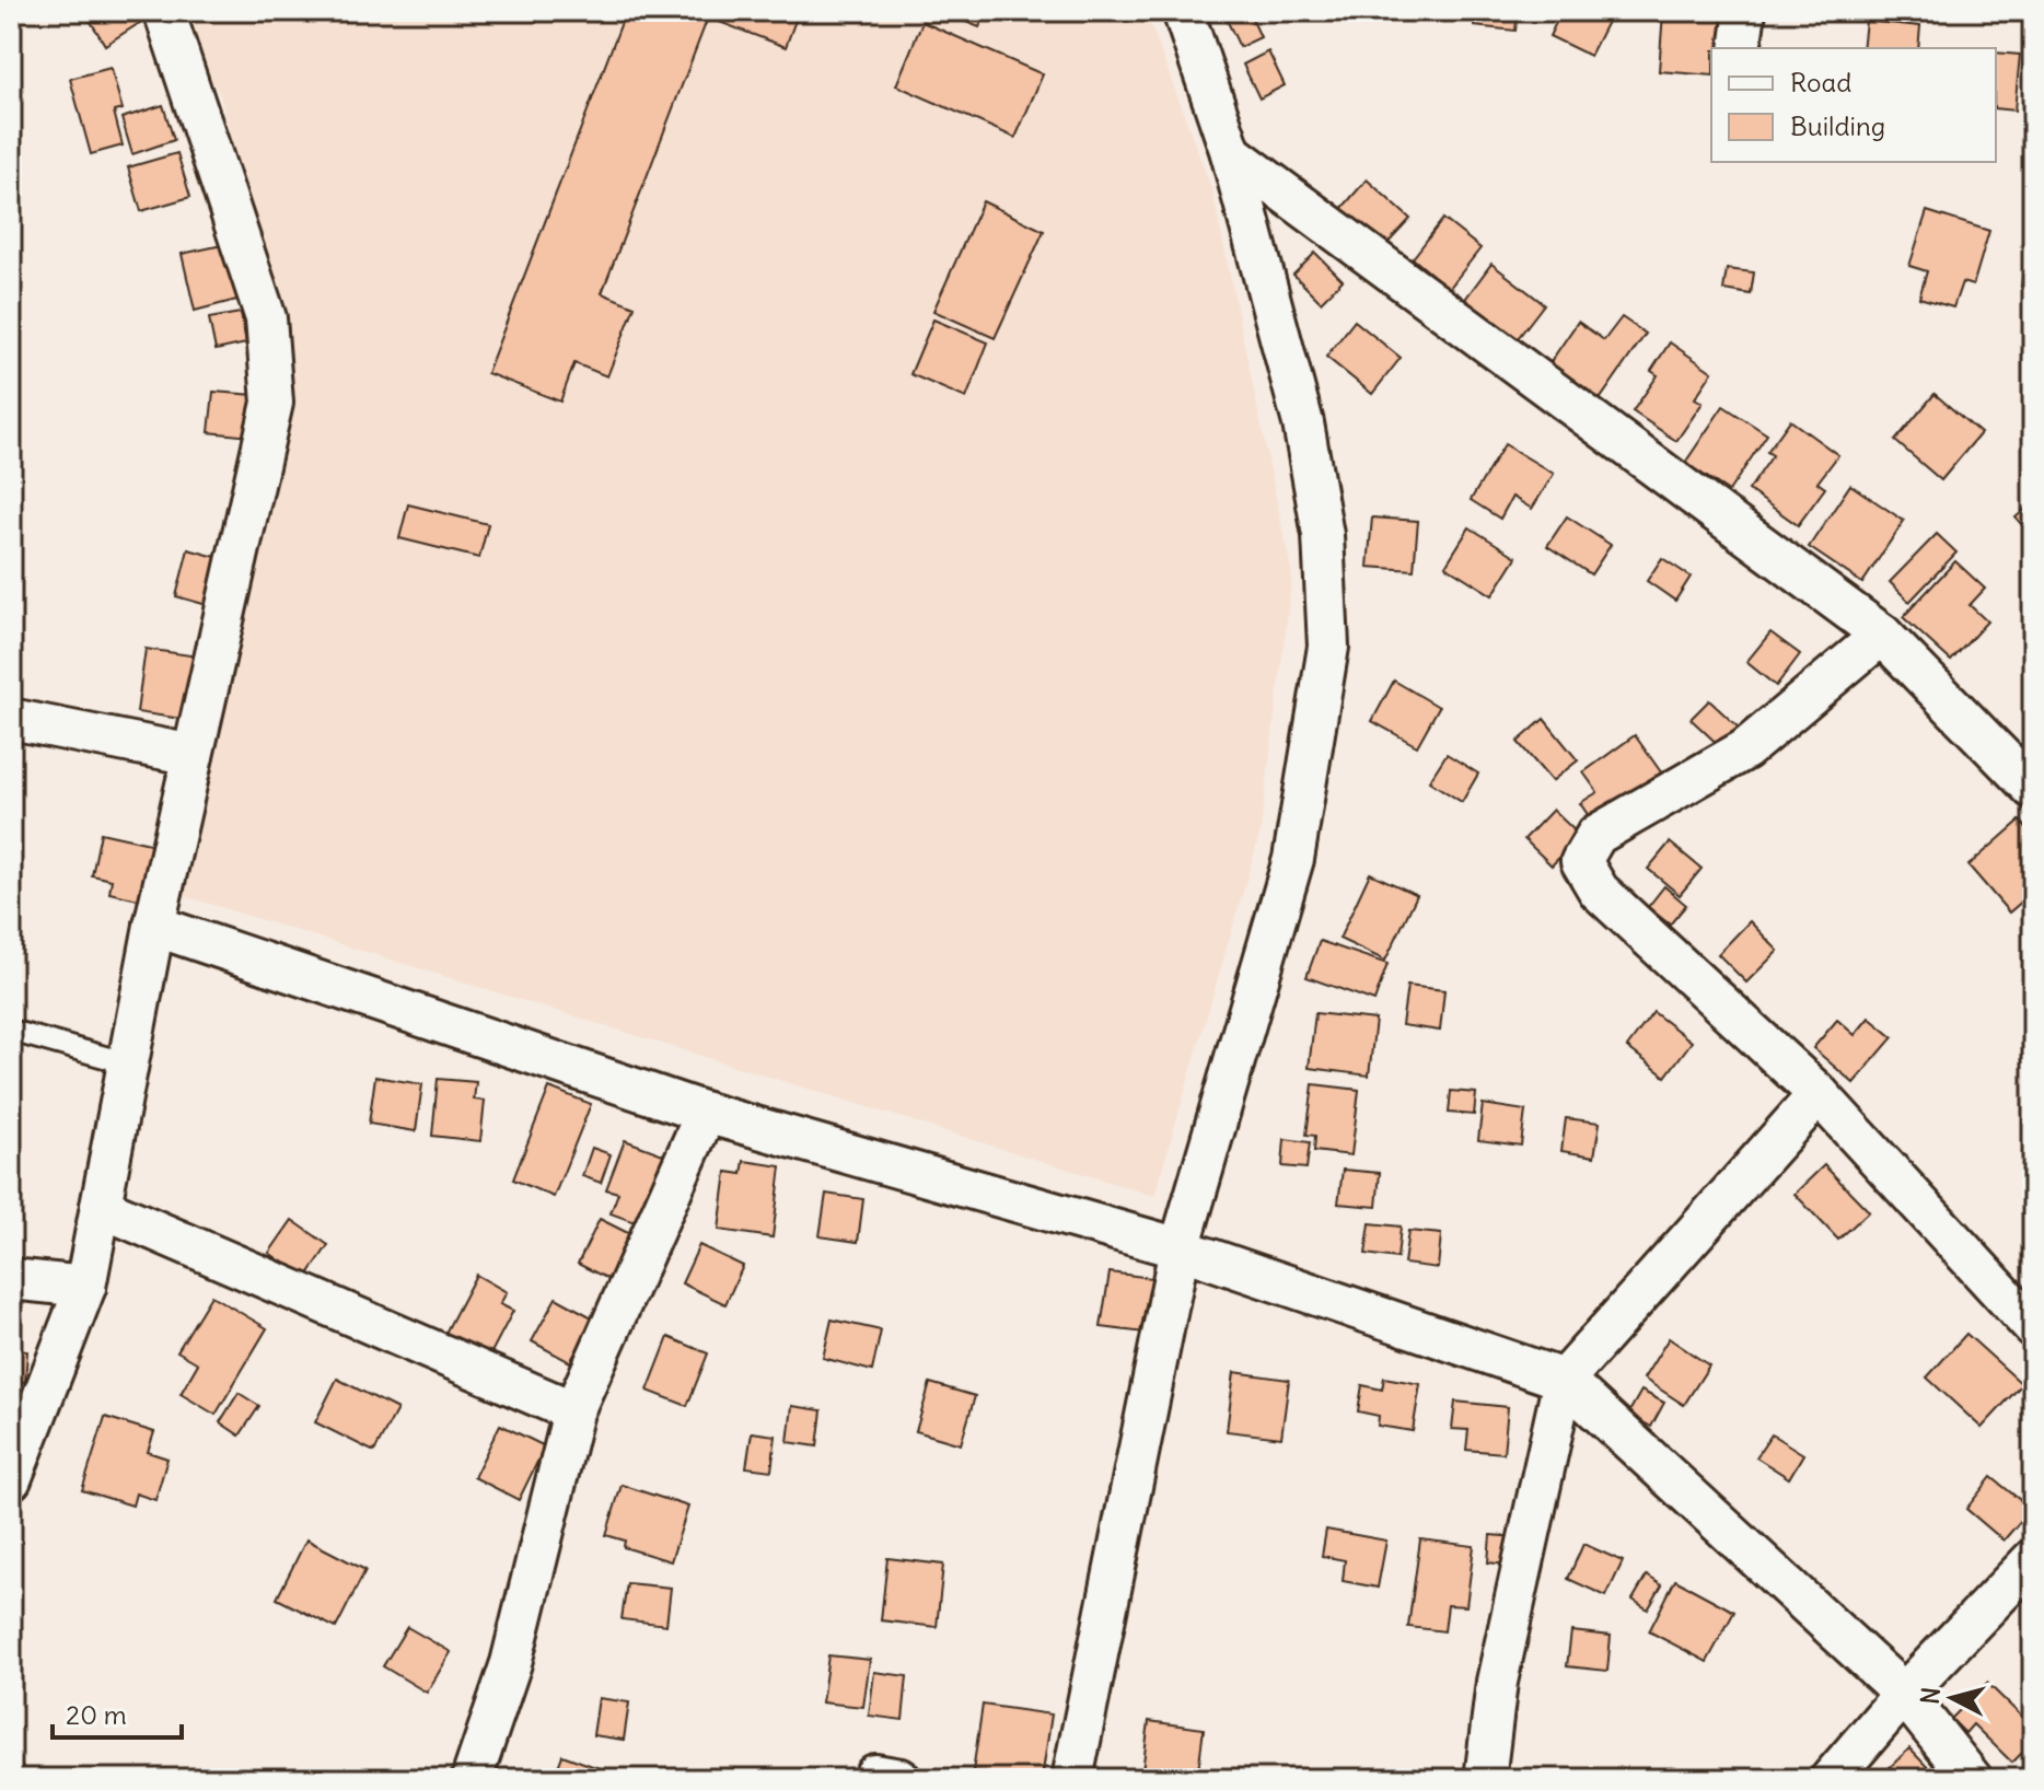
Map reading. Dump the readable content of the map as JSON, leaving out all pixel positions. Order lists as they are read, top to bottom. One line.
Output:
{"legend":["Road","Building"],"scale_bar":"20 m","north":"left"}
